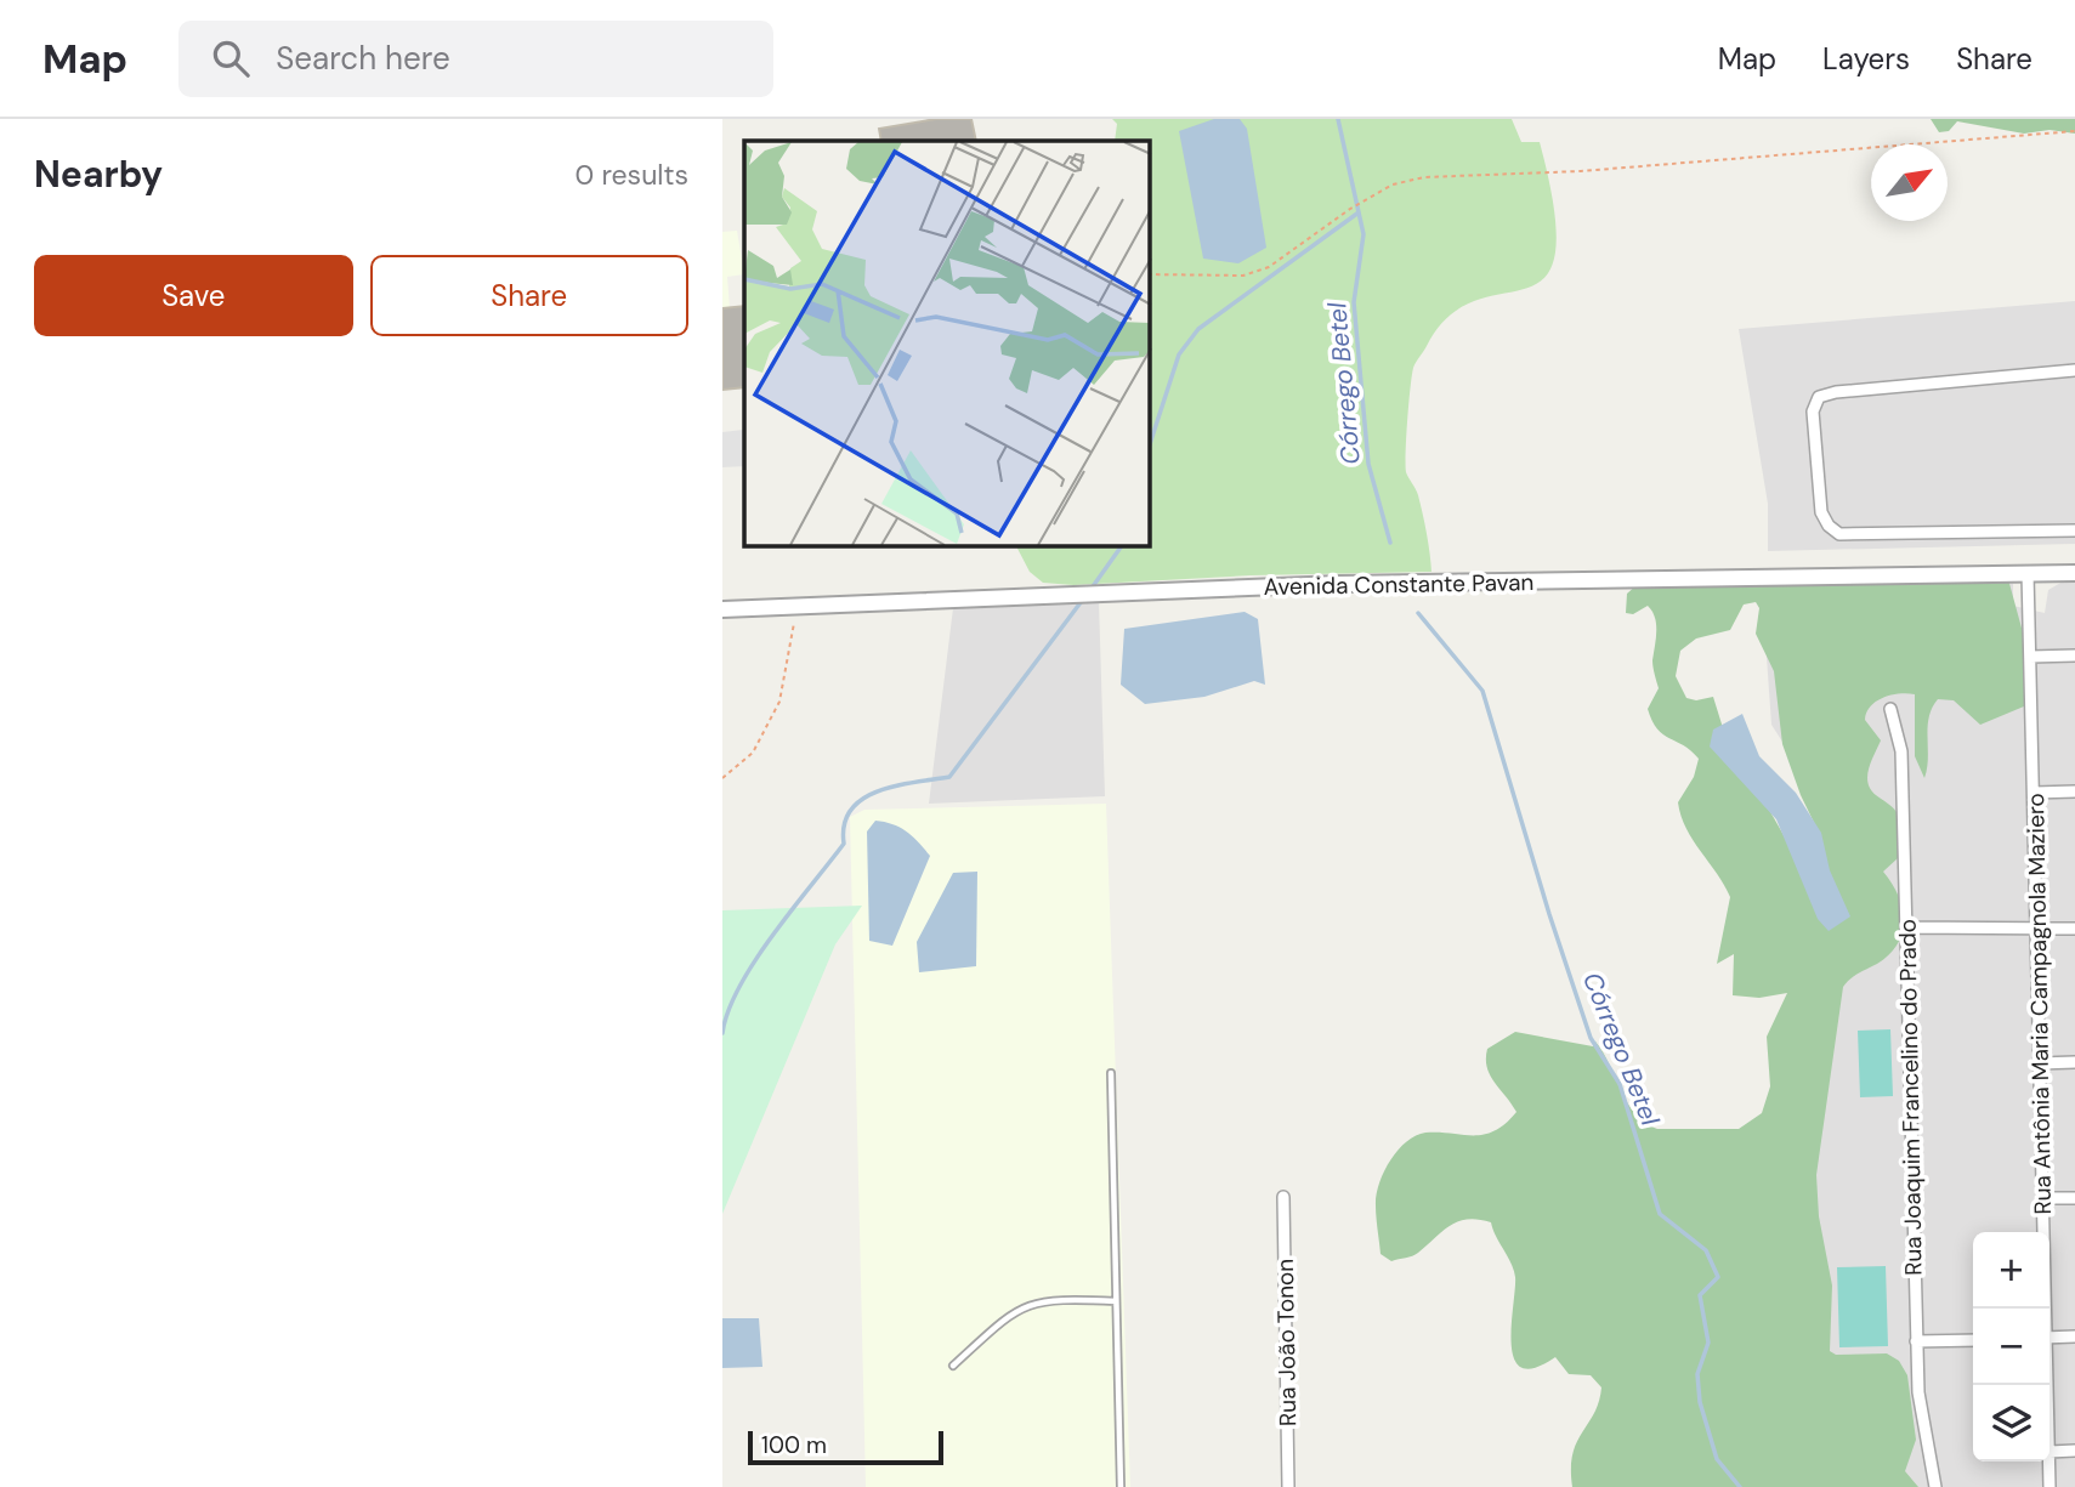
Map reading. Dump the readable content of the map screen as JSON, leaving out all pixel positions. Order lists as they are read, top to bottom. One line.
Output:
{"streets":{"street":["Avenida Constante Pavan","Rua Antônia Maria Campagnola Maziero","Rua Joaquim Francelino do Prado","Rua João Tonon"]},"crossings":[["Avenida Constante Pavan","Rua Antônia Maria Campagnola Maziero"]],"water":["Córrego Betel"],"scale_bar":"100 m","north":"top right","page":{"header":"Map","search":"Search here","nav":["Map","Layers","Share"],"heading":["Nearby","0 results"],"buttons":["Save","Share"],"map_buttons":["+","−"],"scale":"100 m"}}
